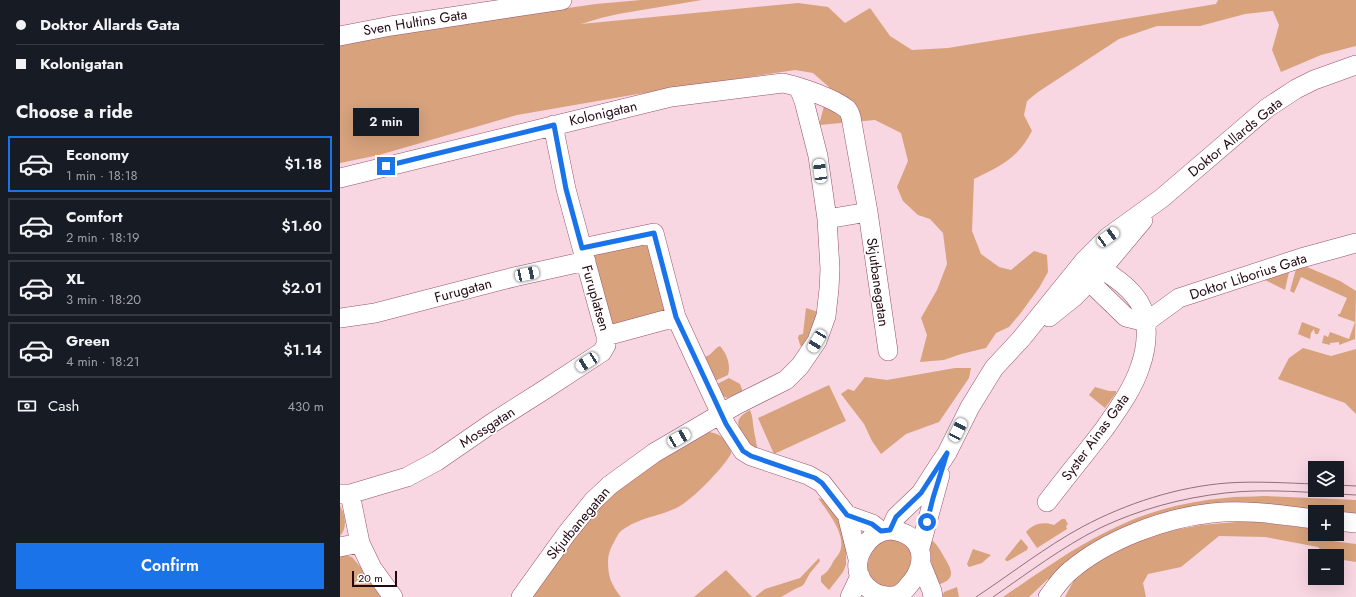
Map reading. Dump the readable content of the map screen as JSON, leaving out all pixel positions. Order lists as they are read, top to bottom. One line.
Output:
{"streets":{"street":["Sven Hultins Gata","Kolonigatan","Doktor Allards Gata","Doktor Liborius Gata","Skjutbanegatan","Furugatan","Furuplatsen","Mossgatan","Syster Ainas Gata"]},"crossings":[["Kolonigatan","Skjutbanegatan"],["Doktor Allards Gata","Syster Ainas Gata"],["Doktor Liborius Gata","Syster Ainas Gata"],["Furugatan","Furuplatsen"],["Furuplatsen","Mossgatan"]],"scale_bar":"20 m","page":{"banner":["Doktor Allards Gata","Kolonigatan"],"heading":"Choose a ride","bubble":"2 min","list":[{"name":"Economy","note":"1 min · 18:18","value":"$1.18"},{"name":"Comfort","note":"2 min · 18:19","value":"$1.60"},{"name":"XL","note":"3 min · 18:20","value":"$2.01"},{"name":"Green","note":"4 min · 18:21","value":"$1.14"}],"pay":["Cash","430 m"],"map_buttons":["+","−"],"buttons":"Confirm","scale":"20 m"}}
